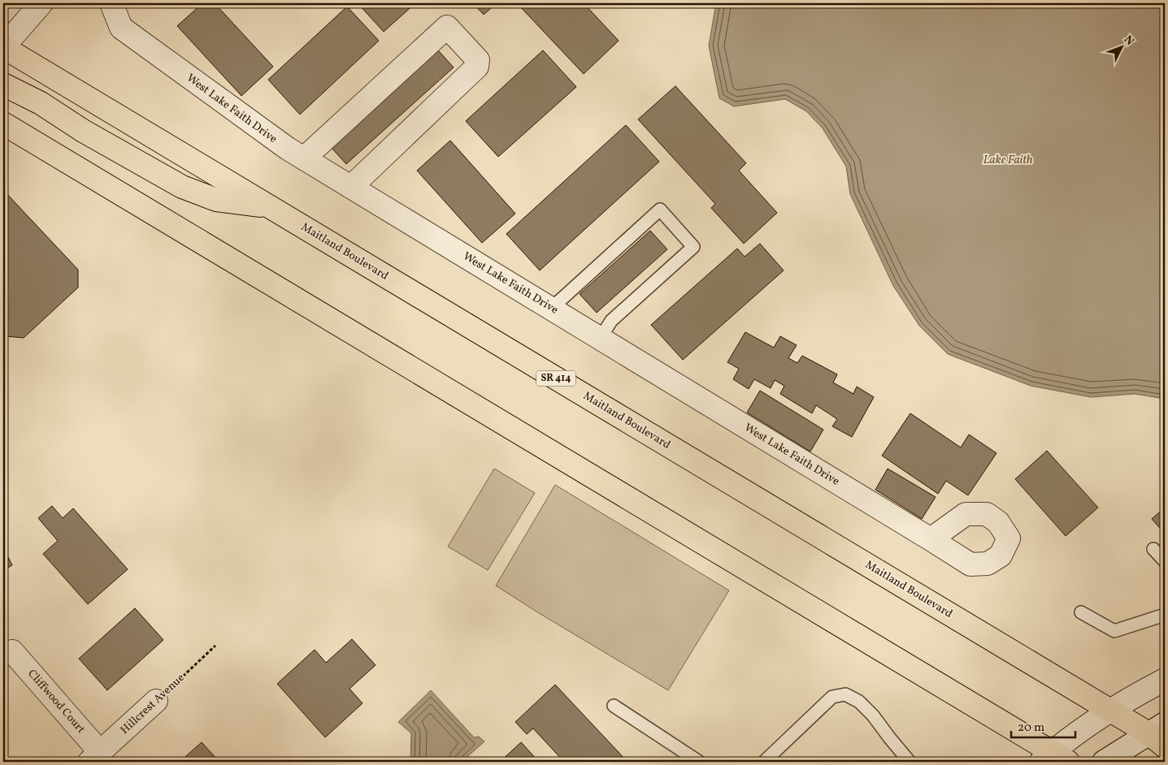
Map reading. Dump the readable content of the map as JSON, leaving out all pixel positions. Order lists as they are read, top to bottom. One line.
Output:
{"streets":{"main road":["Maitland Boulevard","SR 414"],"street":["West Lake Faith Drive","Cliffwood Court","Hillcrest Avenue"]},"crossings":[["Cliffwood Court","Hillcrest Avenue"]],"water":["Lake Faith"],"scale_bar":"20 m","north":"top right"}
